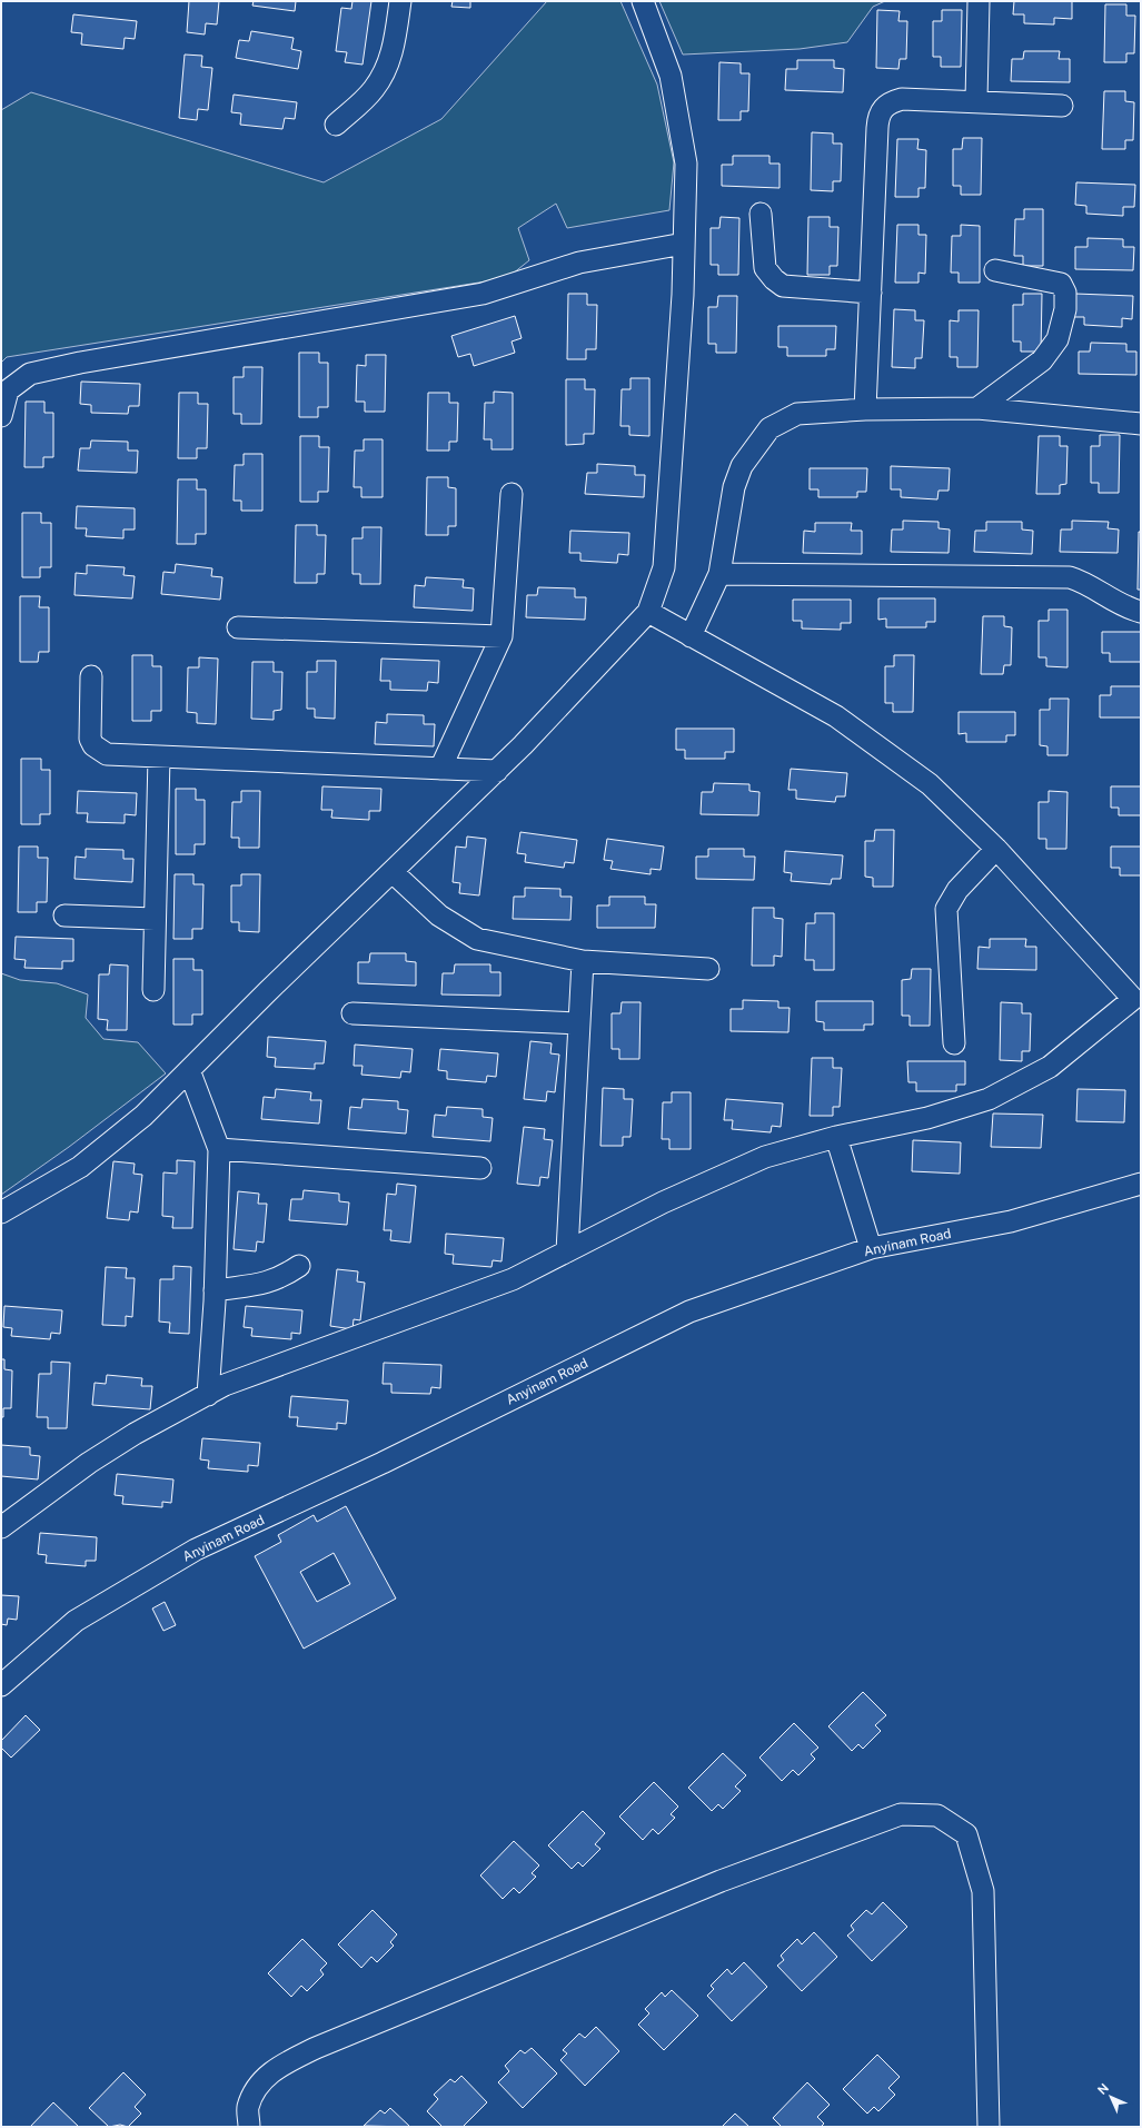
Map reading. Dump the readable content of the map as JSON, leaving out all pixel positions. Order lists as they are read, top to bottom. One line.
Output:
{"streets":{"street":["Anyinam Road"]},"north":"top left"}
